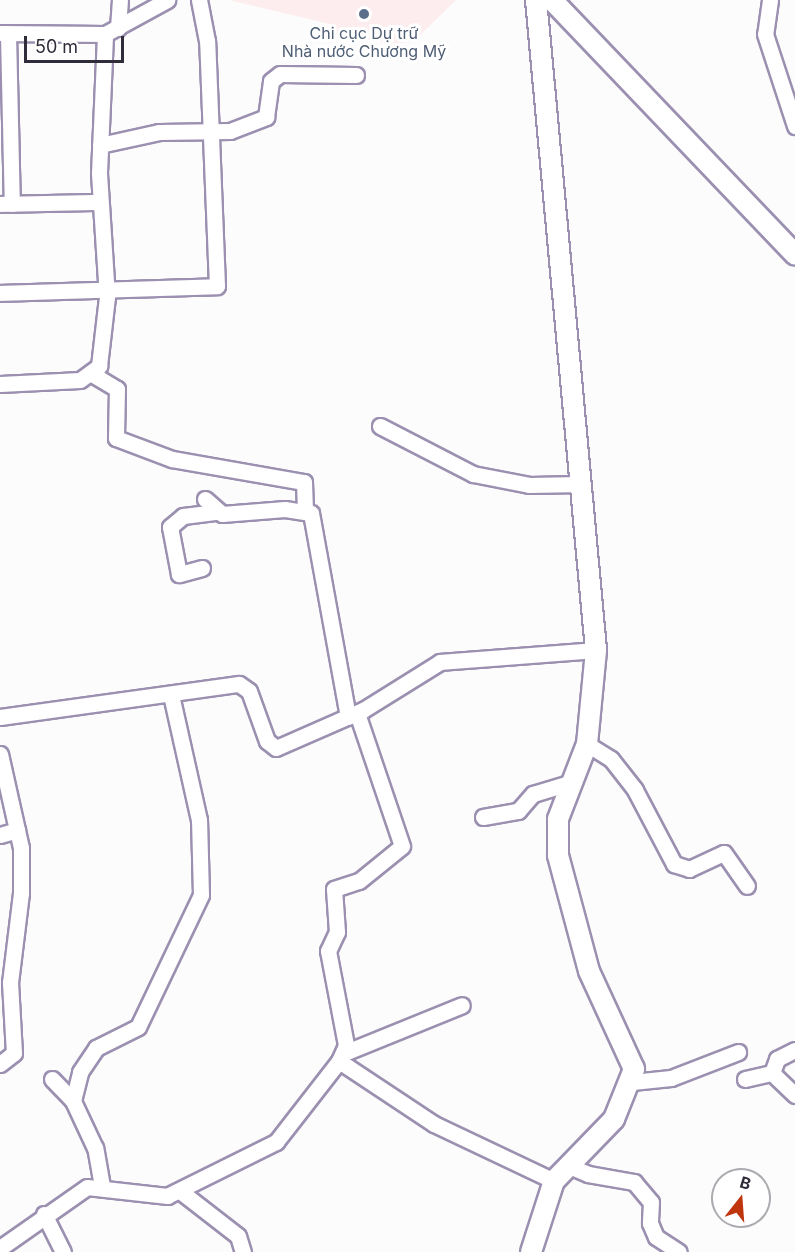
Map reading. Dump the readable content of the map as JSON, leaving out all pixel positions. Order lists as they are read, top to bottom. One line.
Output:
{"places":["Chi cục Dự trữ Nhà nước Chương Mỹ"],"scale_bar":"50 m","north":"top"}
